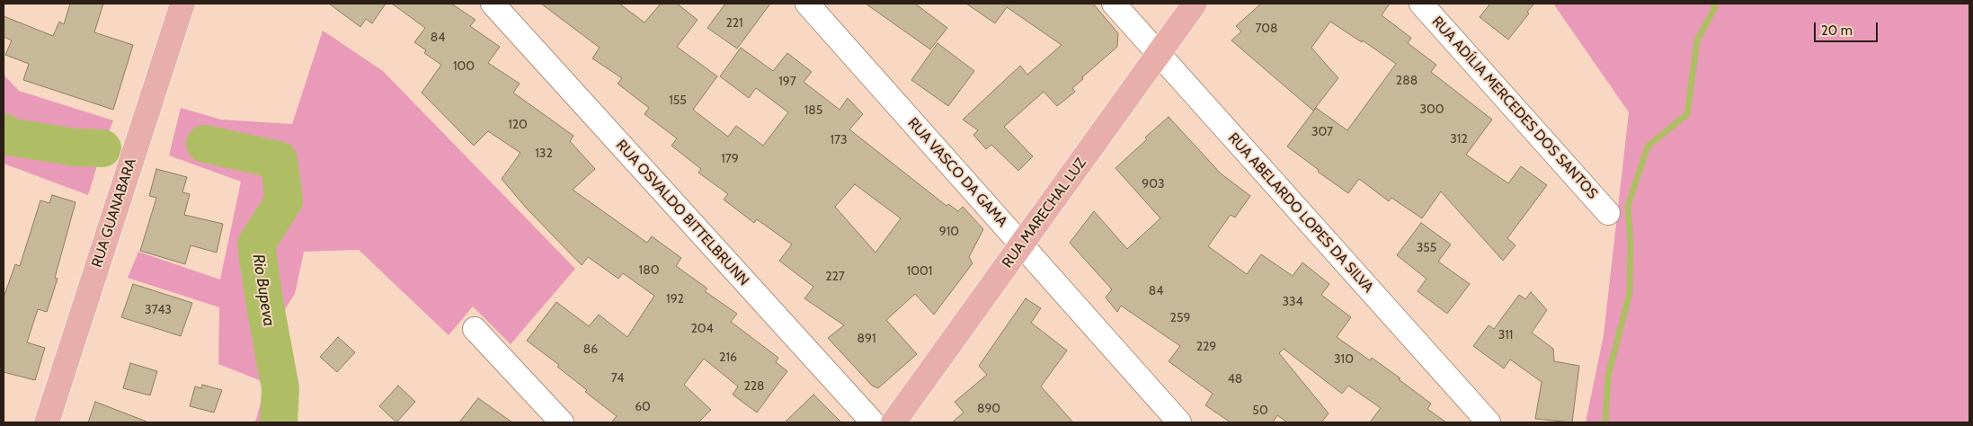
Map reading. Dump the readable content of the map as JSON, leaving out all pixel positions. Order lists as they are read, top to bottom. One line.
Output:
{"streets":{"main road":["RUA GUANABARA","RUA MARECHAL LUZ"],"street":["RUA ADÍLIA MERCEDES DOS SANTOS","RUA VASCO DA GAMA","RUA OSVALDO BITTELBRUNN","RUA ABELARDO LOPES DA SILVA"]},"crossings":[["RUA VASCO DA GAMA","RUA MARECHAL LUZ"],["RUA MARECHAL LUZ","RUA ABELARDO LOPES DA SILVA"]],"water":["Rio Bupeva"],"house_numbers":["221","708","84","100","288","197","155","300","185","120","307","312","173","132","179","903","910","355","180","1001","227","84","192","334","3743","259","204","311","891","229","86","216","310","74","48","228","60","890","50"],"scale_bar":"20 m"}
